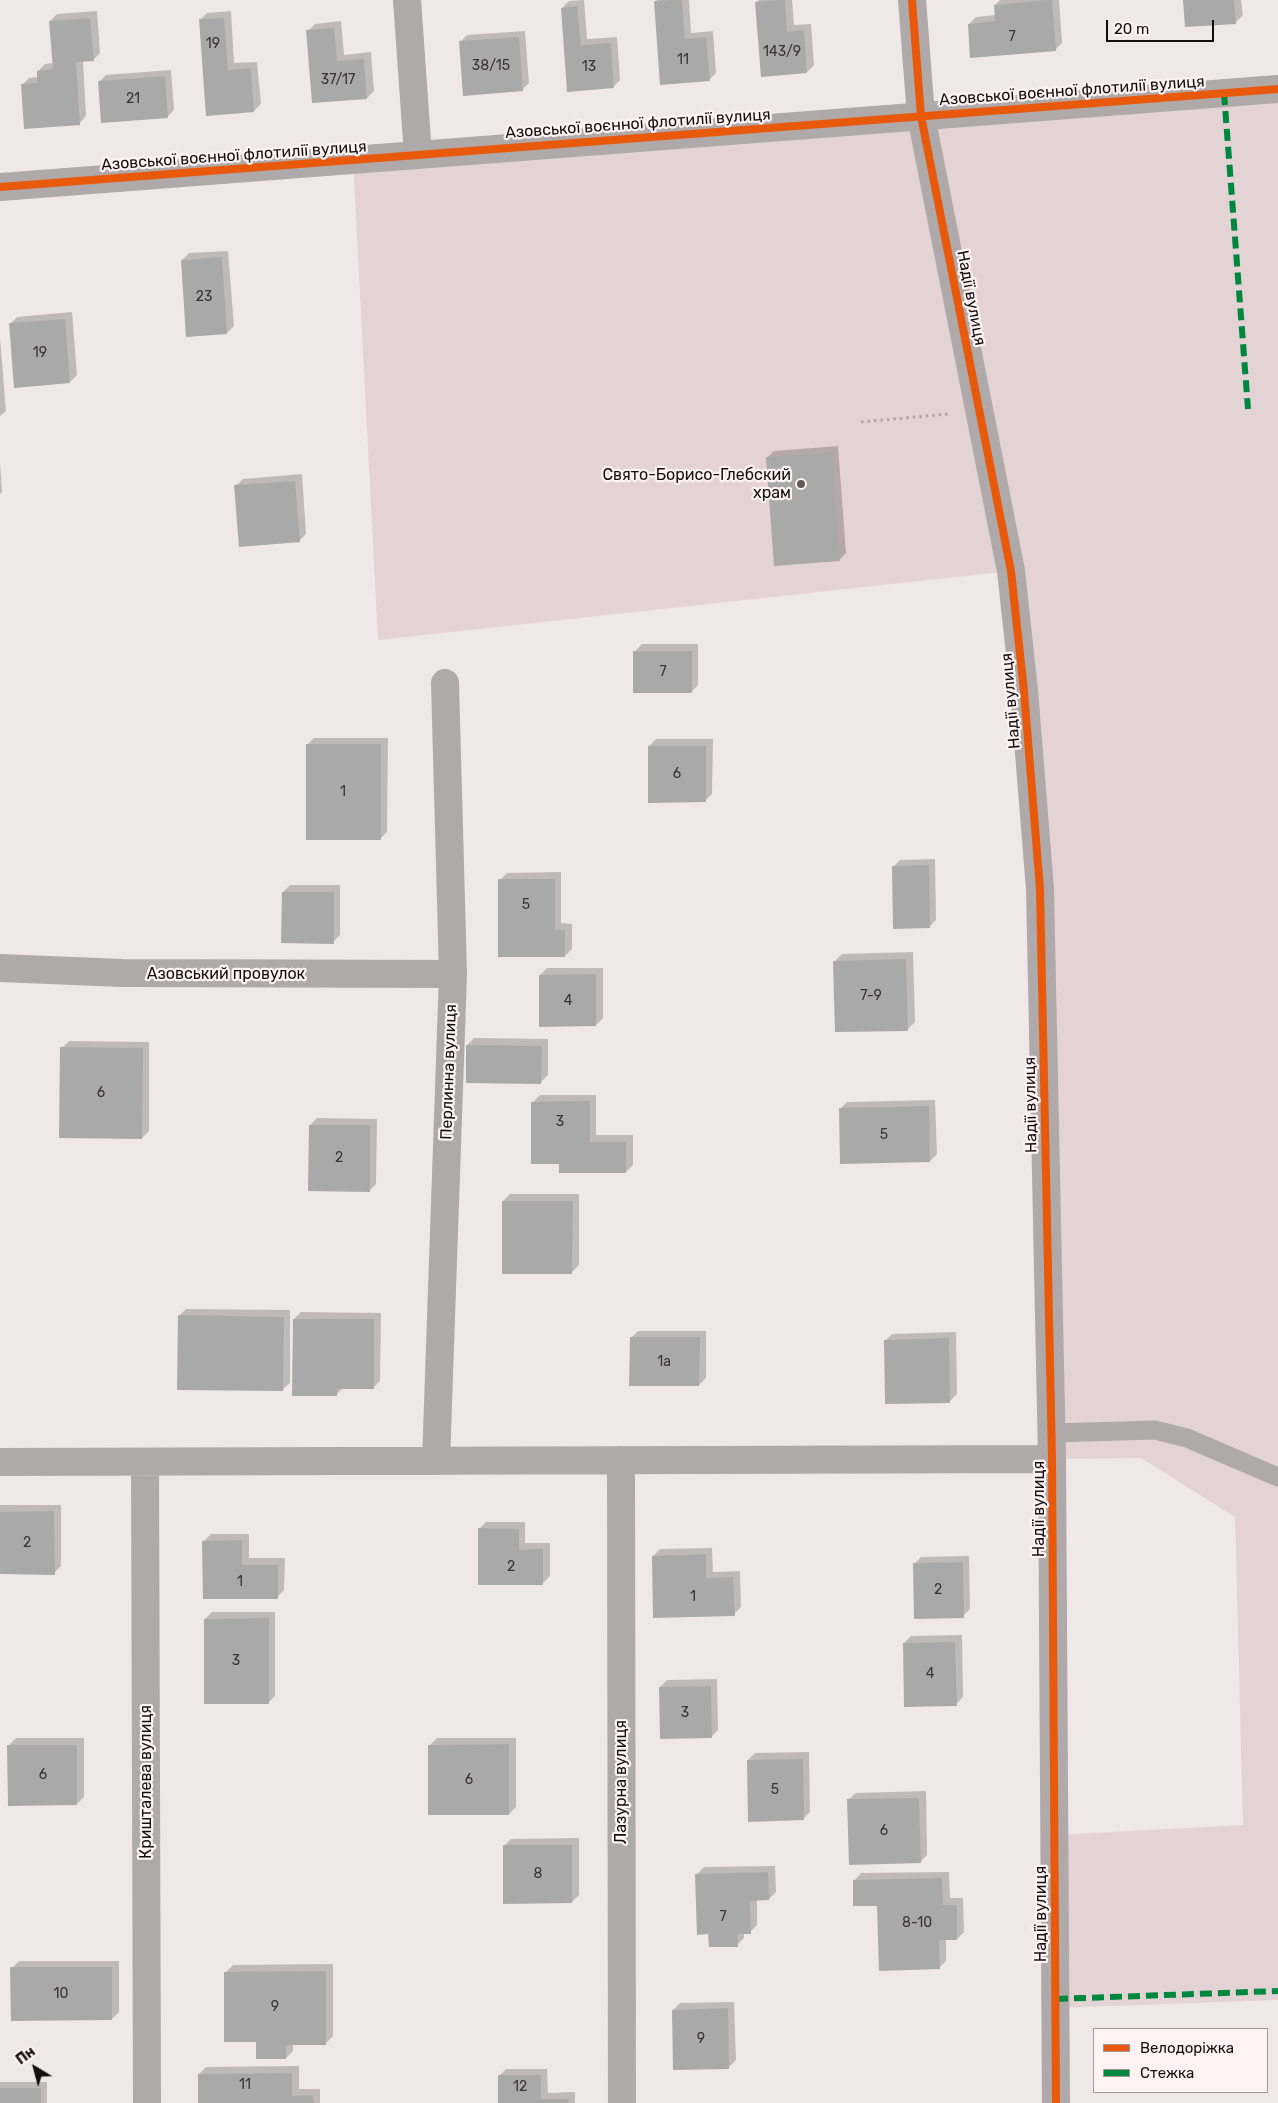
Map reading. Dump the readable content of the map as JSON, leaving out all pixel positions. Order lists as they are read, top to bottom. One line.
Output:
{"streets":{"street":["Азовської воєнної флотилії вулиця","Надії вулиця","Азовський провулок","Перлинна вулиця","Кришталева вулиця","Лазурна вулиця"]},"crossings":[["Азовської воєнної флотилії вулиця","Надії вулиця"],["Азовський провулок","Перлинна вулиця"]],"places":["Свято-Борисо-Глебский храм"],"house_numbers":["7","19","143/9","11","38/15","13","37/17","21","23","19","7","6","1","5","7-9","4","6","3","5","2","1а","2","2","1","2","1","3","4","3","6","6","5","6","8","7","8-10","10","9","9","11","12"],"legend":["Велодоріжка","Стежка"],"scale_bar":"20 m","north":"top left"}
